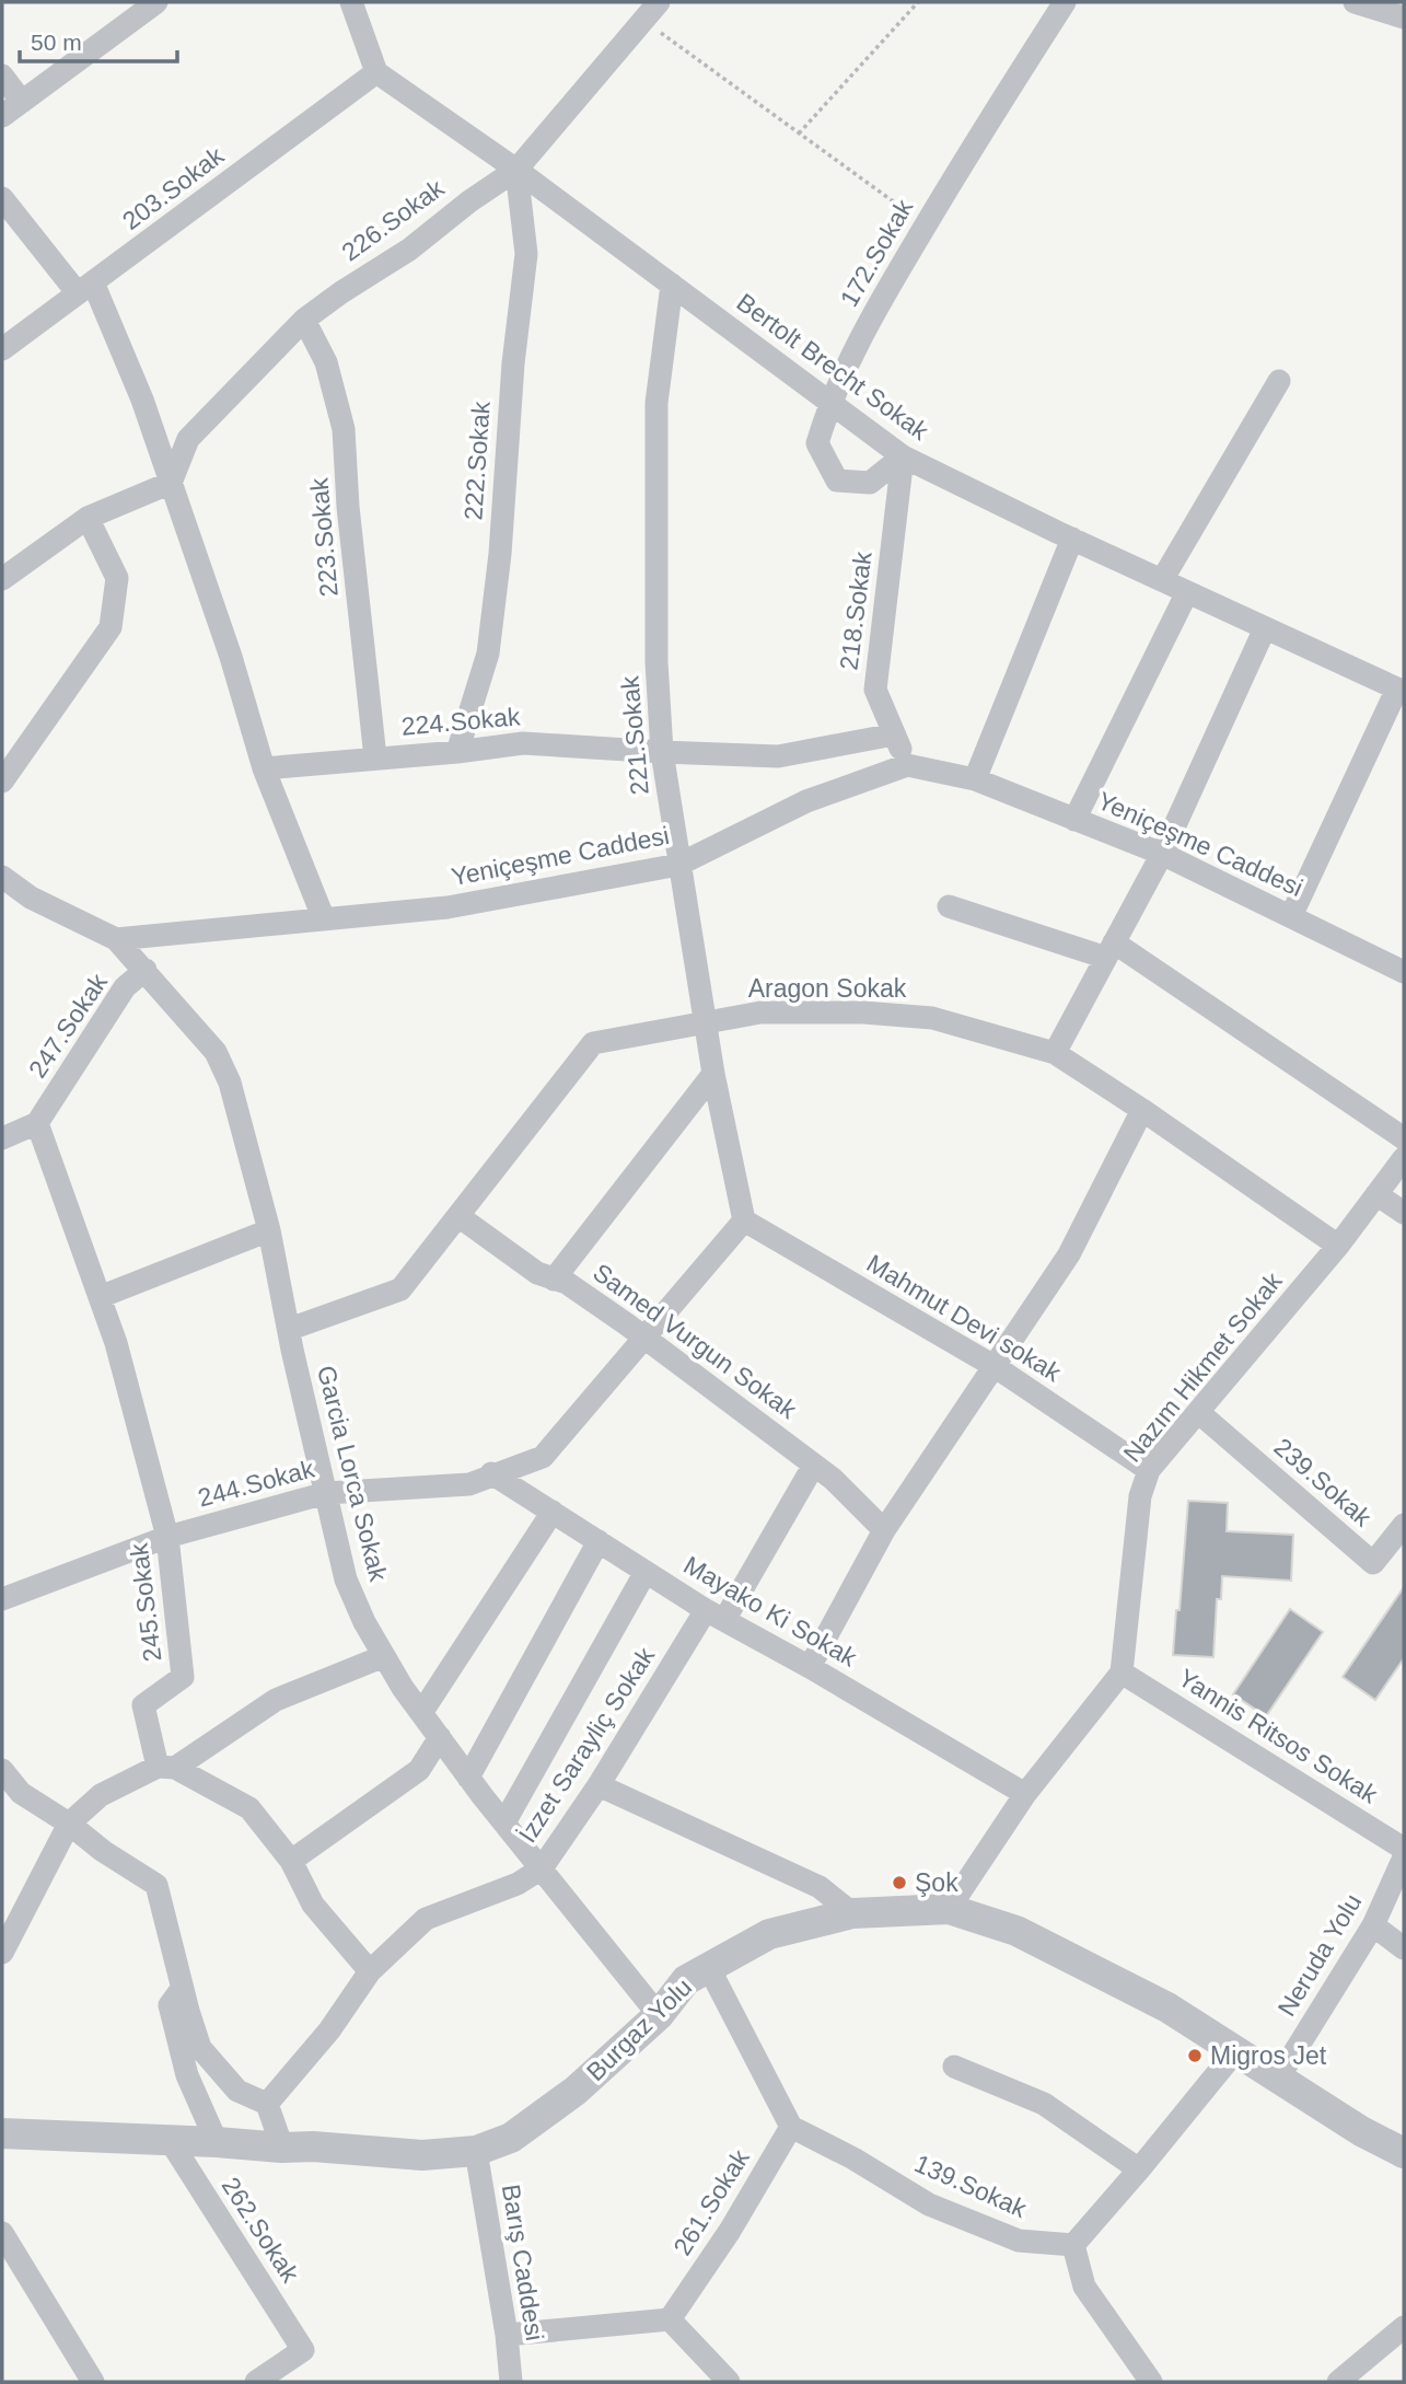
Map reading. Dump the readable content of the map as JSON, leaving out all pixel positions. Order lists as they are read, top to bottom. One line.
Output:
{"streets":{"street":["203.Sokak","226.Sokak","172.Sokak","Bertolt Brecht Sokak","222.Sokak","223.Sokak","218.Sokak","224.Sokak","221.Sokak","Yeniçeşme Caddesi","Aragon Sokak","247.Sokak","Mahmut Devi sokak","Samed Vurgun Sokak","Nazım Hikmet Sokak","Garcia Lorca Sokak","239.Sokak","244.Sokak","245.Sokak","Mayako Ki Sokak","Yannis Ritsos Sokak","İzzet Sarayliç Sokak","Neruda Yolu","Burgaz Yolu","139.Sokak","261.Sokak","262.Sokak","Barış Caddesi"]},"crossings":[["203.Sokak","Bertolt Brecht Sokak"],["226.Sokak","Bertolt Brecht Sokak"],["226.Sokak","222.Sokak"],["226.Sokak","223.Sokak"],["172.Sokak","Bertolt Brecht Sokak"],["172.Sokak","218.Sokak"],["Bertolt Brecht Sokak","222.Sokak"],["Bertolt Brecht Sokak","218.Sokak"],["Bertolt Brecht Sokak","221.Sokak"],["222.Sokak","224.Sokak"],["223.Sokak","224.Sokak"],["218.Sokak","224.Sokak"],["218.Sokak","Yeniçeşme Caddesi"],["224.Sokak","221.Sokak"],["221.Sokak","Yeniçeşme Caddesi"],["221.Sokak","Aragon Sokak"],["221.Sokak","Mahmut Devi sokak"],["221.Sokak","244.Sokak"],["Yeniçeşme Caddesi","Garcia Lorca Sokak"],["Aragon Sokak","Samed Vurgun Sokak"],["Aragon Sokak","Nazım Hikmet Sokak"],["Aragon Sokak","Garcia Lorca Sokak"],["247.Sokak","Garcia Lorca Sokak"],["247.Sokak","245.Sokak"],["Mahmut Devi sokak","Nazım Hikmet Sokak"],["Mahmut Devi sokak","244.Sokak"],["Samed Vurgun Sokak","244.Sokak"],["Samed Vurgun Sokak","İzzet Sarayliç Sokak"],["Nazım Hikmet Sokak","239.Sokak"],["Nazım Hikmet Sokak","Yannis Ritsos Sokak"],["Garcia Lorca Sokak","244.Sokak"],["Garcia Lorca Sokak","İzzet Sarayliç Sokak"],["Garcia Lorca Sokak","Burgaz Yolu"],["244.Sokak","245.Sokak"],["244.Sokak","Mayako Ki Sokak"],["Mayako Ki Sokak","İzzet Sarayliç Sokak"],["Neruda Yolu","Burgaz Yolu"],["Burgaz Yolu","262.Sokak"],["Burgaz Yolu","Barış Caddesi"],["139.Sokak","261.Sokak"]],"places":["Şok","Migros Jet"],"scale_bar":"50 m"}
